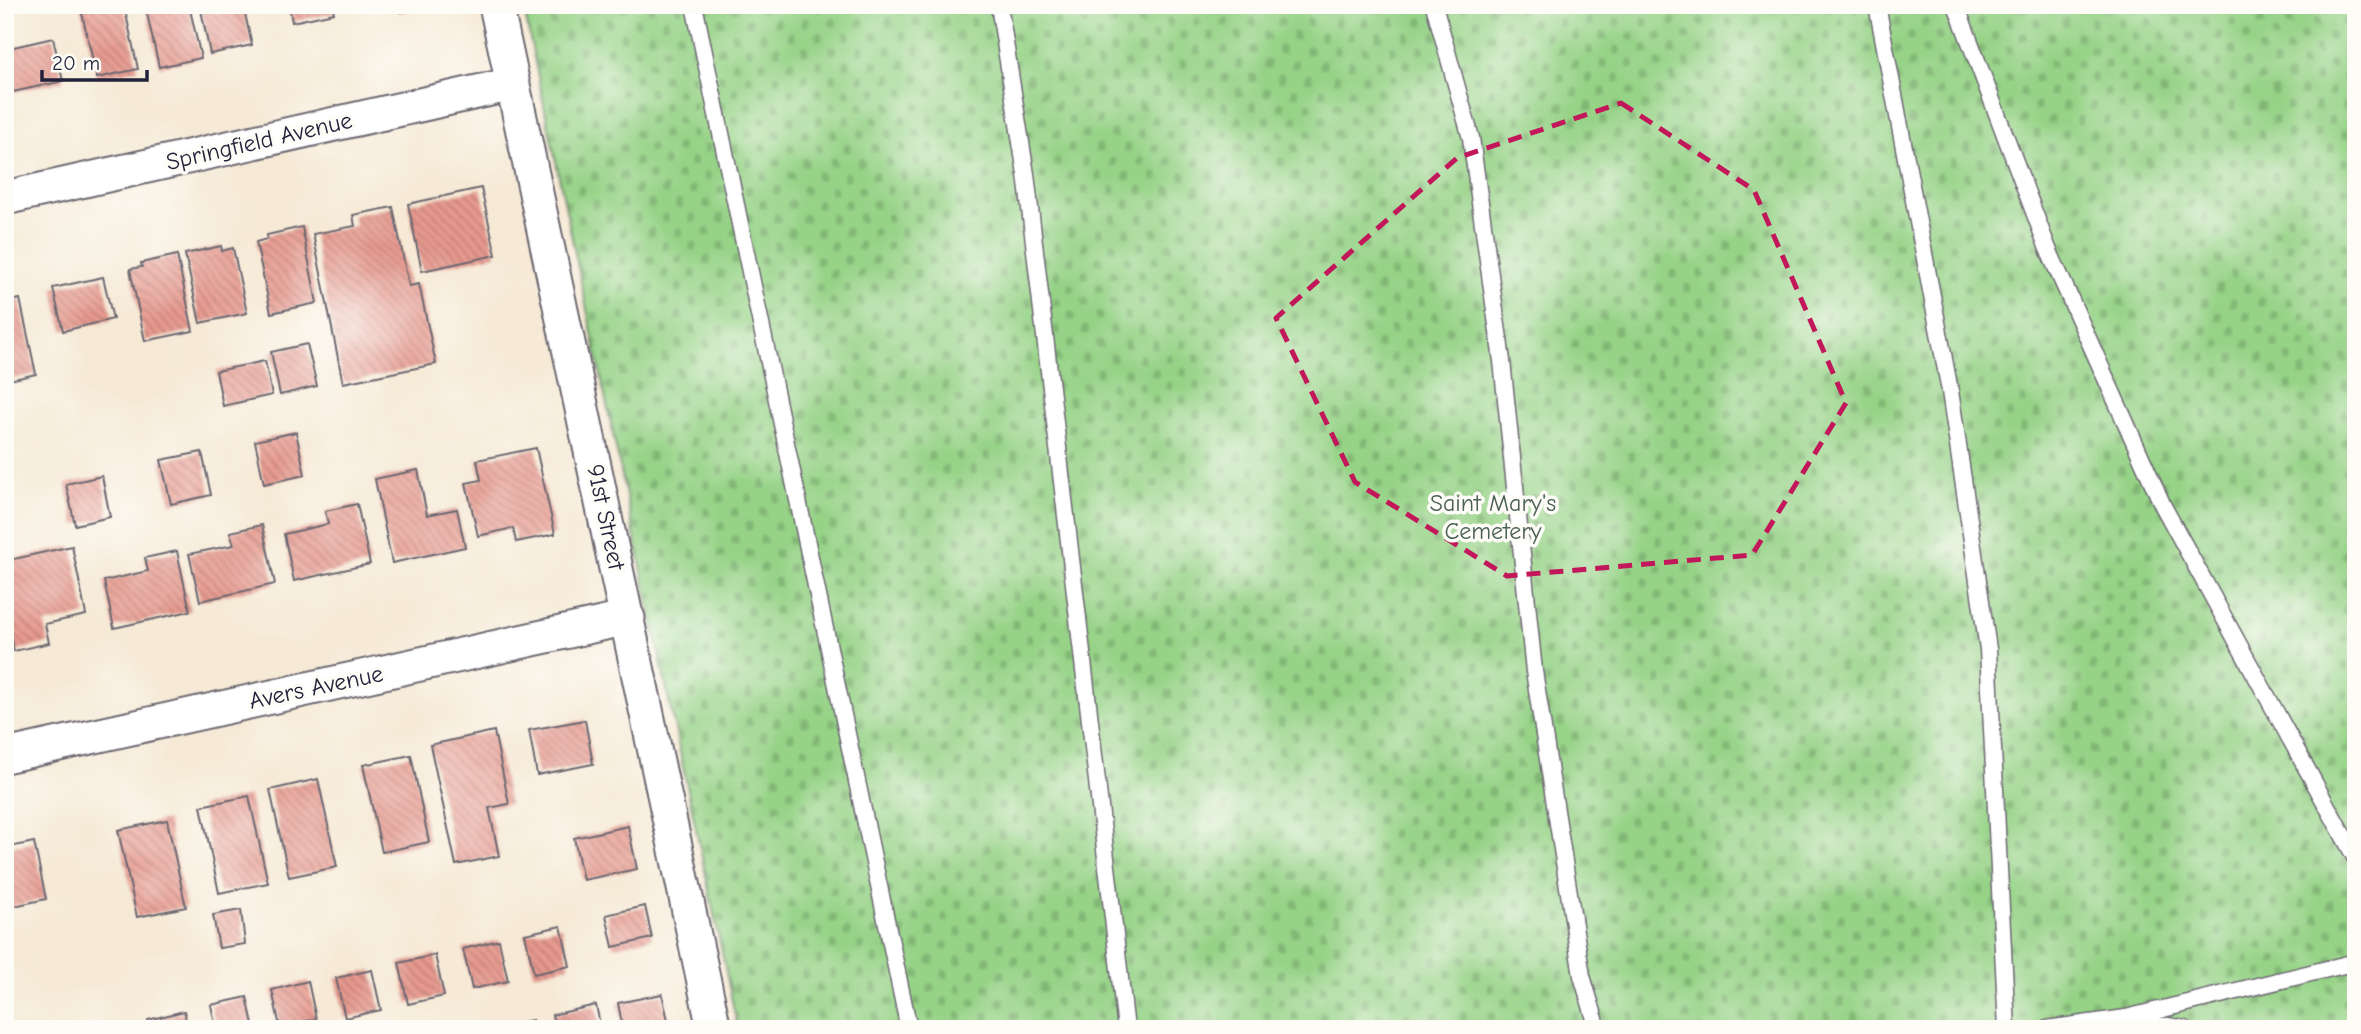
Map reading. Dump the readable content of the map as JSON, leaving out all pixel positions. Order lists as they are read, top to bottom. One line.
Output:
{"streets":{"street":["Springfield Avenue","91st Street","Avers Avenue"]},"crossings":[["Springfield Avenue","91st Street"],["91st Street","Avers Avenue"]],"parks":["Saint Mary's Cemetery"],"scale_bar":"20 m"}
